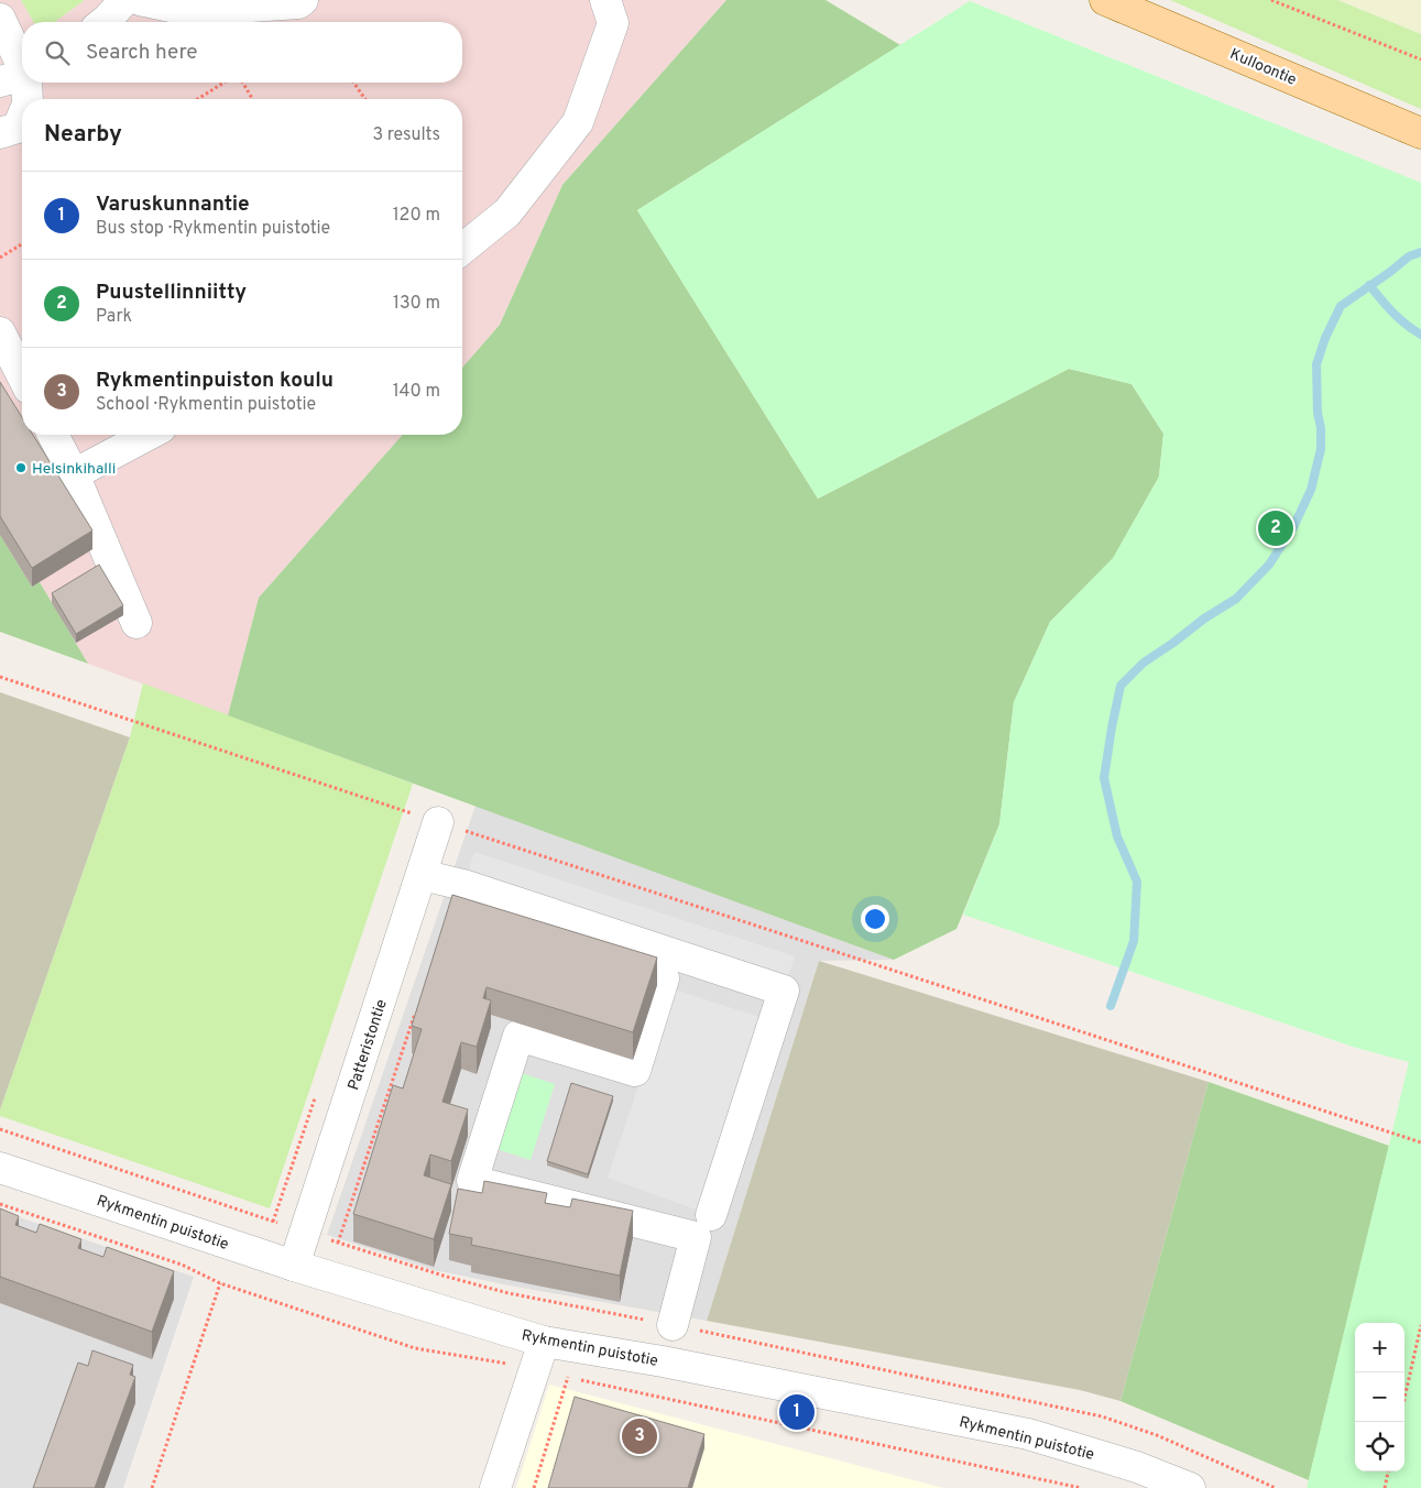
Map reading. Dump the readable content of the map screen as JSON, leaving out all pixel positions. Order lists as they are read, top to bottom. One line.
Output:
{"streets":{"main road":["Kulloontie"],"street":["Patteristontie","Rykmentin puistotie"]},"crossings":[["Patteristontie","Rykmentin puistotie"]],"places":["Helsinkihalli"],"page":{"search":"Search here","heading":["Nearby","3 results"],"list":[{"mark":"1","name":"Varuskunnantie","note":"Bus stop · Rykmentin puistotie","value":"120 m"},{"mark":"2","name":"Puustellinniitty","note":"Park","value":"130 m"},{"mark":"3","name":"Rykmentinpuiston koulu","note":"School · Rykmentin puistotie","value":"140 m"}],"pins":["2","1","3"],"map_buttons":["+","−"]}}
